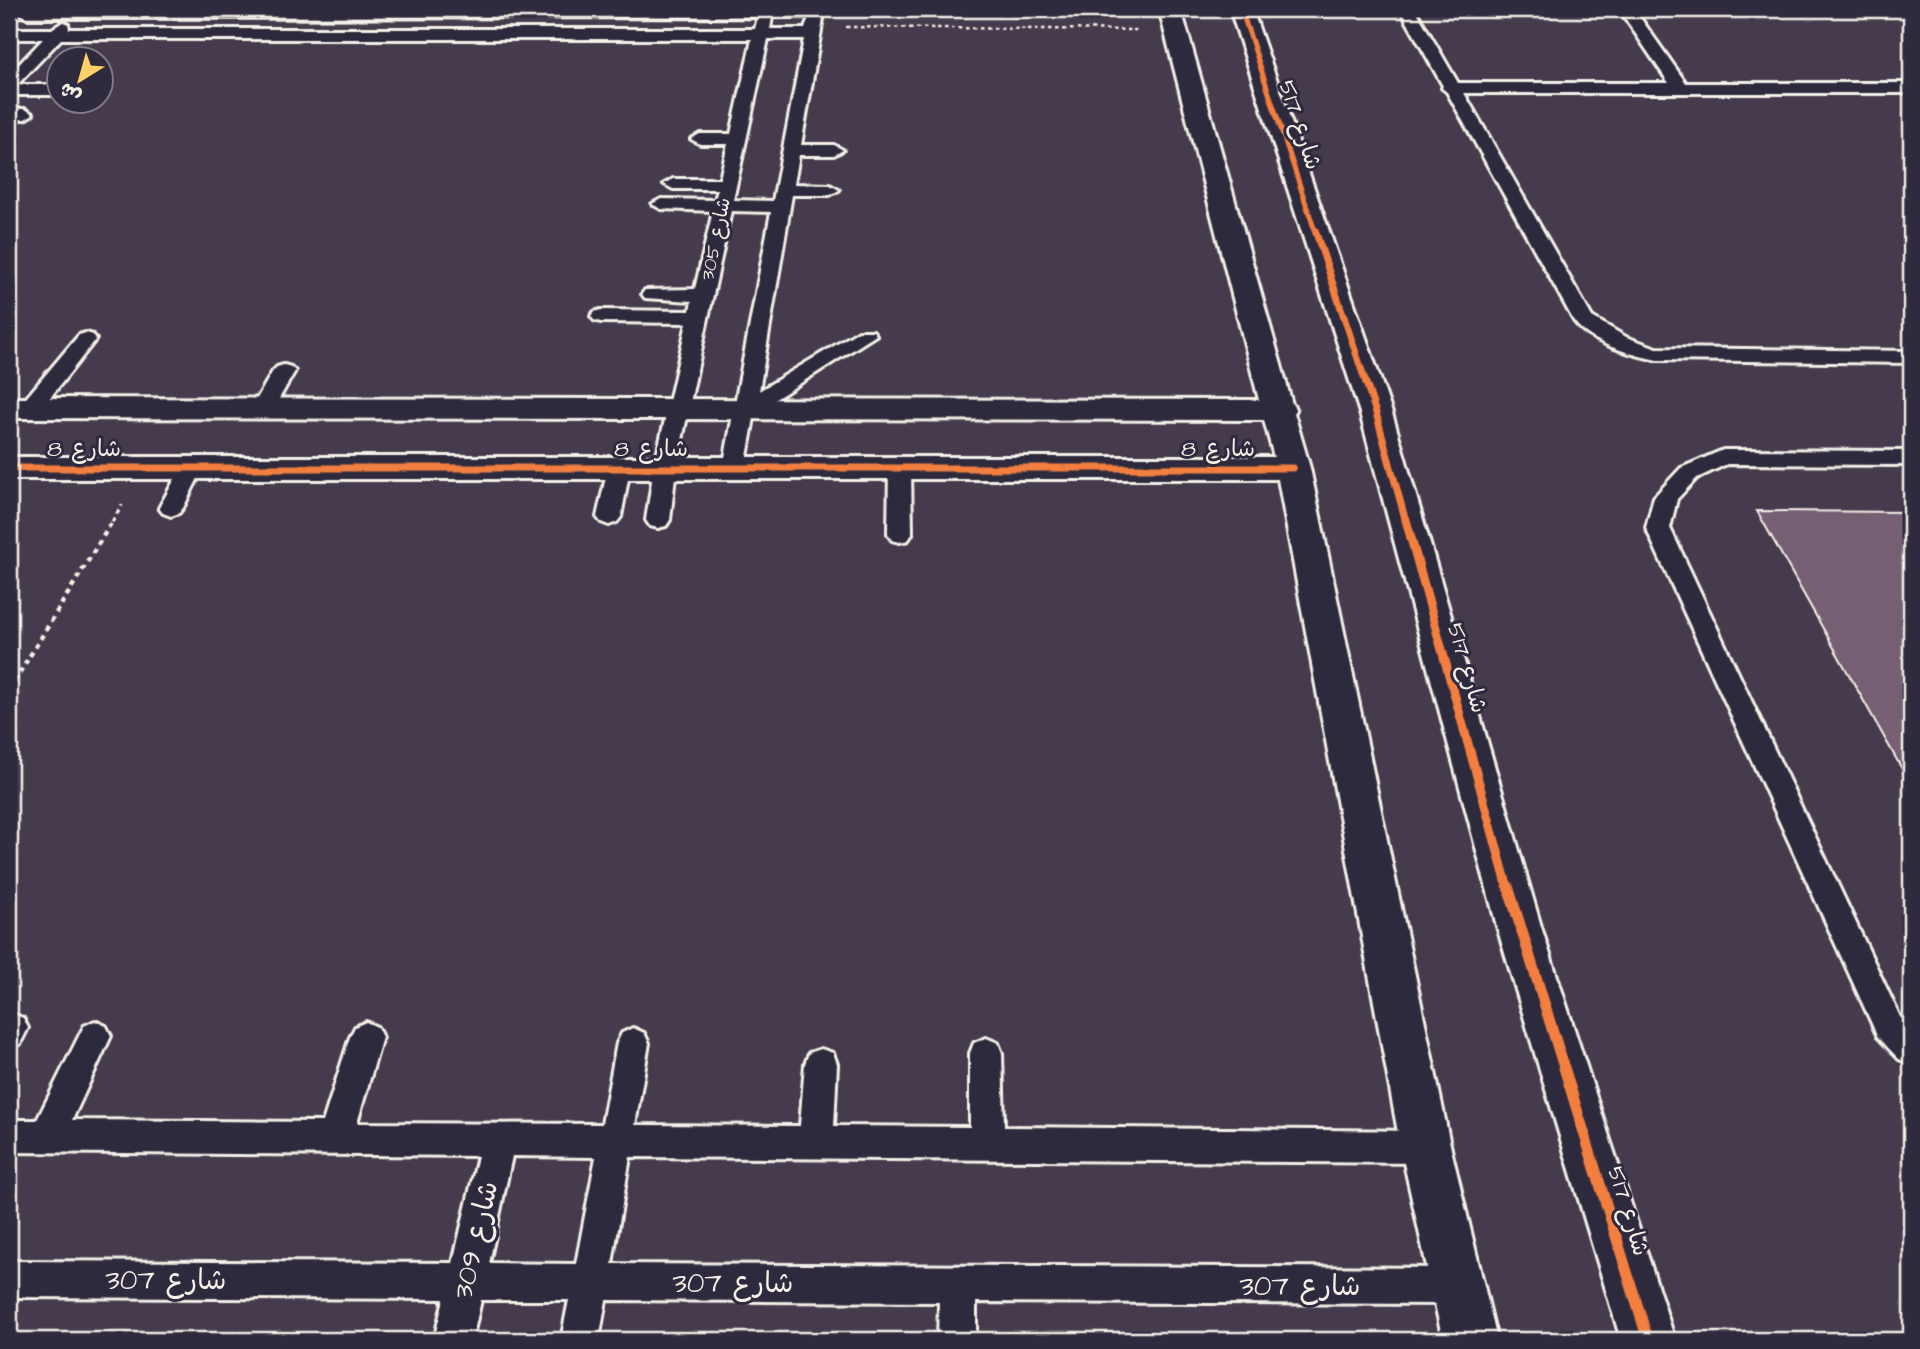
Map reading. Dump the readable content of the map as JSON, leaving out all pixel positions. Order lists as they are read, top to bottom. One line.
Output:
{"streets":{"street":["شارع 517","شارع 8"],"lane":["شارع 305","شارع 309","شارع 307"]},"crossings":[["شارع 305","شارع 8"],["شارع 309","شارع 307"]],"north":"bottom left"}
